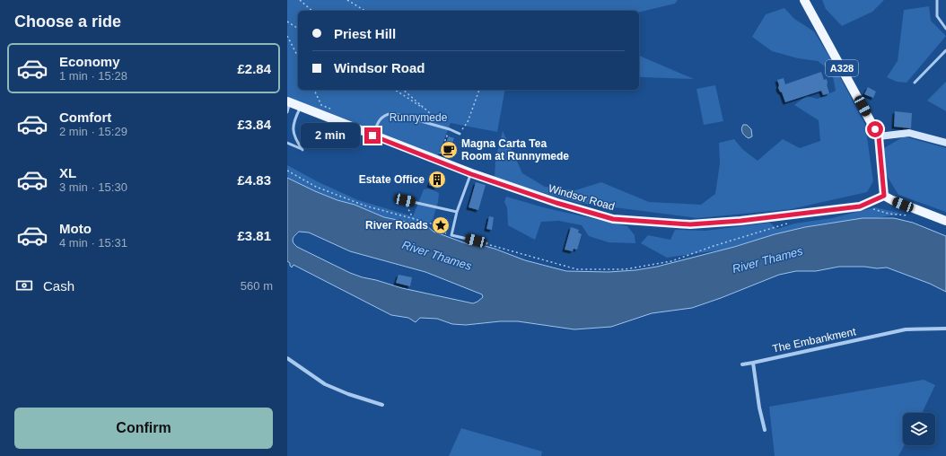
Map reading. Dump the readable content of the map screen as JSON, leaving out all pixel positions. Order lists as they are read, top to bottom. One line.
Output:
{"streets":{"main road":["A328","Windsor Road"],"street":["The Embankment"]},"crossings":[["A328","Windsor Road"]],"water":["River Thames"],"parks":["Runnymede"],"places":{"cafe":["Magna Carta Tea Room at Runnymede"],"building":["Estate Office"],"place":["River Roads"]},"page":{"heading":"Choose a ride","banner":["Priest Hill","Windsor Road"],"list":[{"name":"Economy","note":"1 min · 15:28","value":"£2.84"},{"name":"Comfort","note":"2 min · 15:29","value":"£3.84"},{"name":"XL","note":"3 min · 15:30","value":"£4.83"},{"name":"Moto","note":"4 min · 15:31","value":"£3.81"}],"bubble":"2 min","pay":["Cash","560 m"],"buttons":"Confirm"}}
